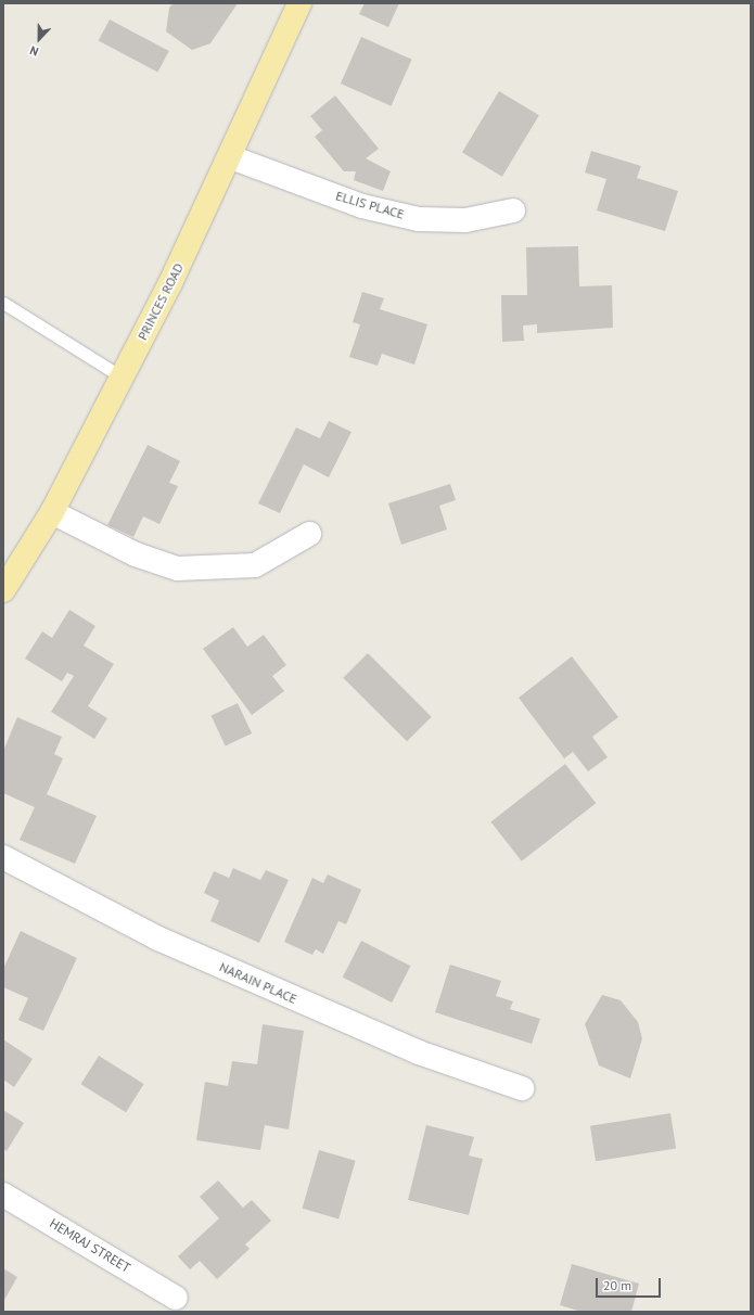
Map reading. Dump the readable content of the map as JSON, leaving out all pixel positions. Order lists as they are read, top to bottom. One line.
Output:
{"streets":{"main road":["PRINCES ROAD"],"street":["ELLIS PLACE","NARAIN PLACE","HEMRAJ STREET"]},"crossings":[["ELLIS PLACE","PRINCES ROAD"]],"scale_bar":"20 m","north":"bottom"}
